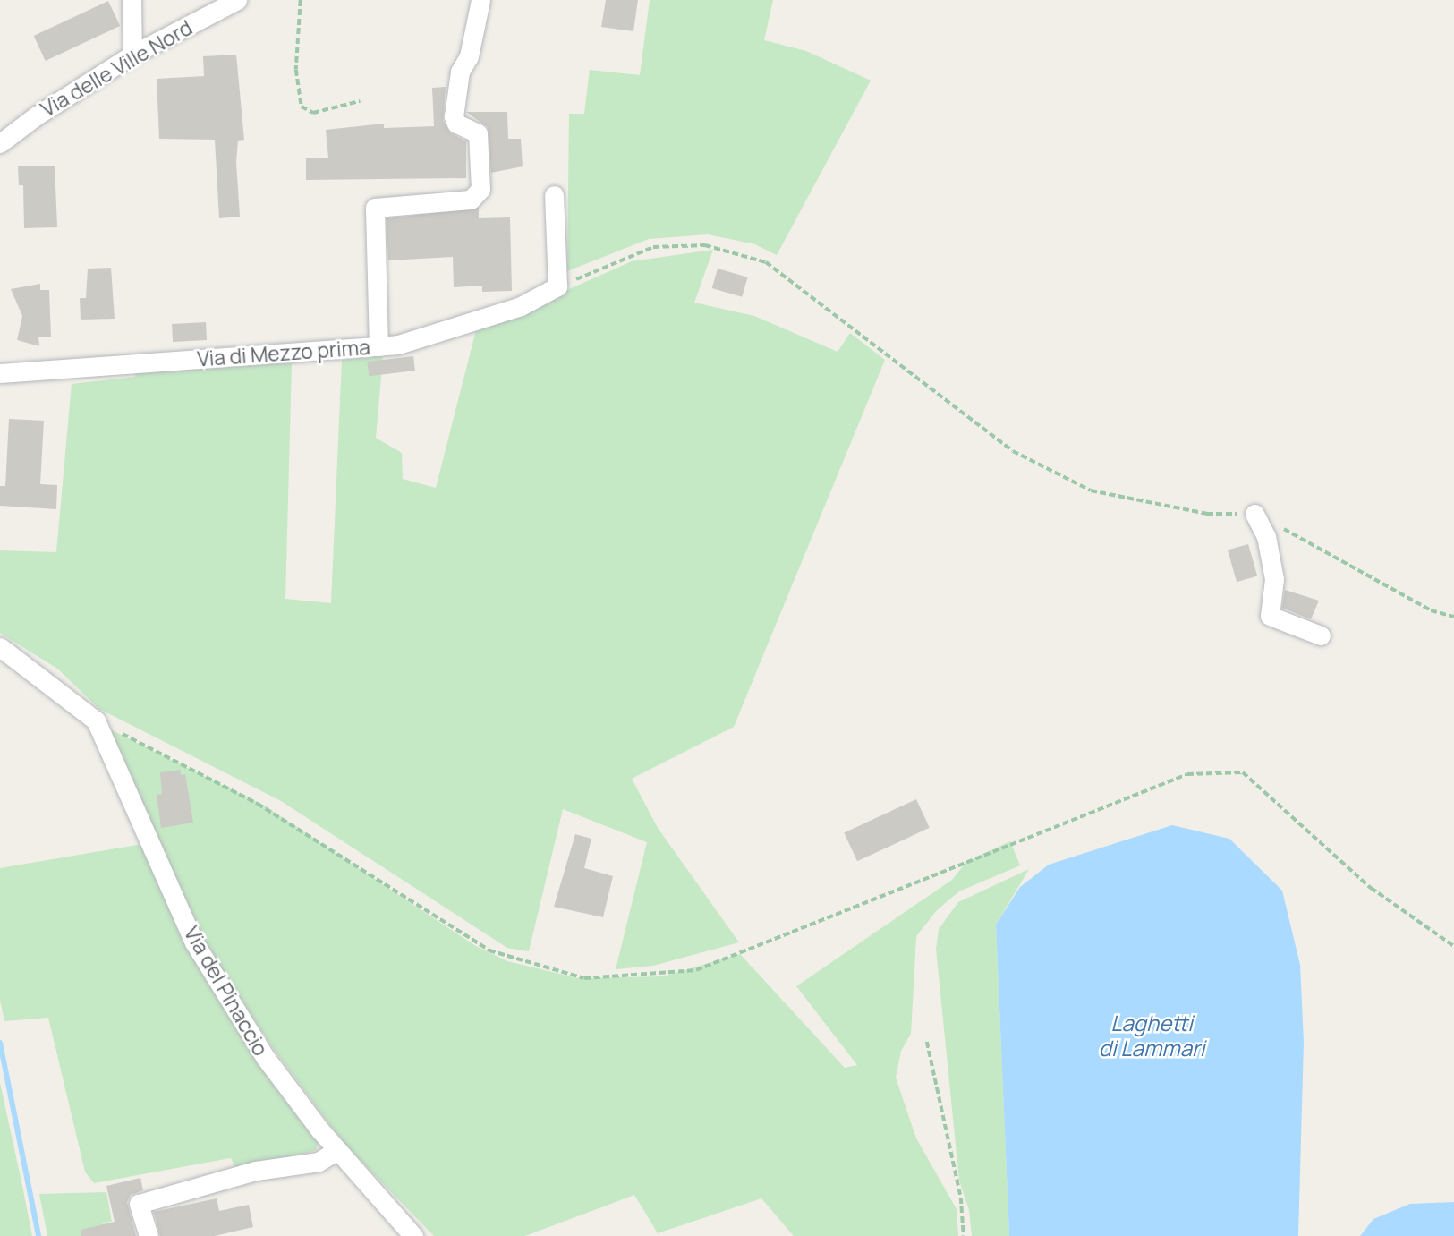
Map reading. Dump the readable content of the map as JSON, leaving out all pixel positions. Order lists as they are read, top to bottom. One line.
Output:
{"streets":{"street":["Via delle Ville Nord","Via di Mezzo prima","Via del Pinaccio"]},"water":["Laghetti di Lammari"]}
